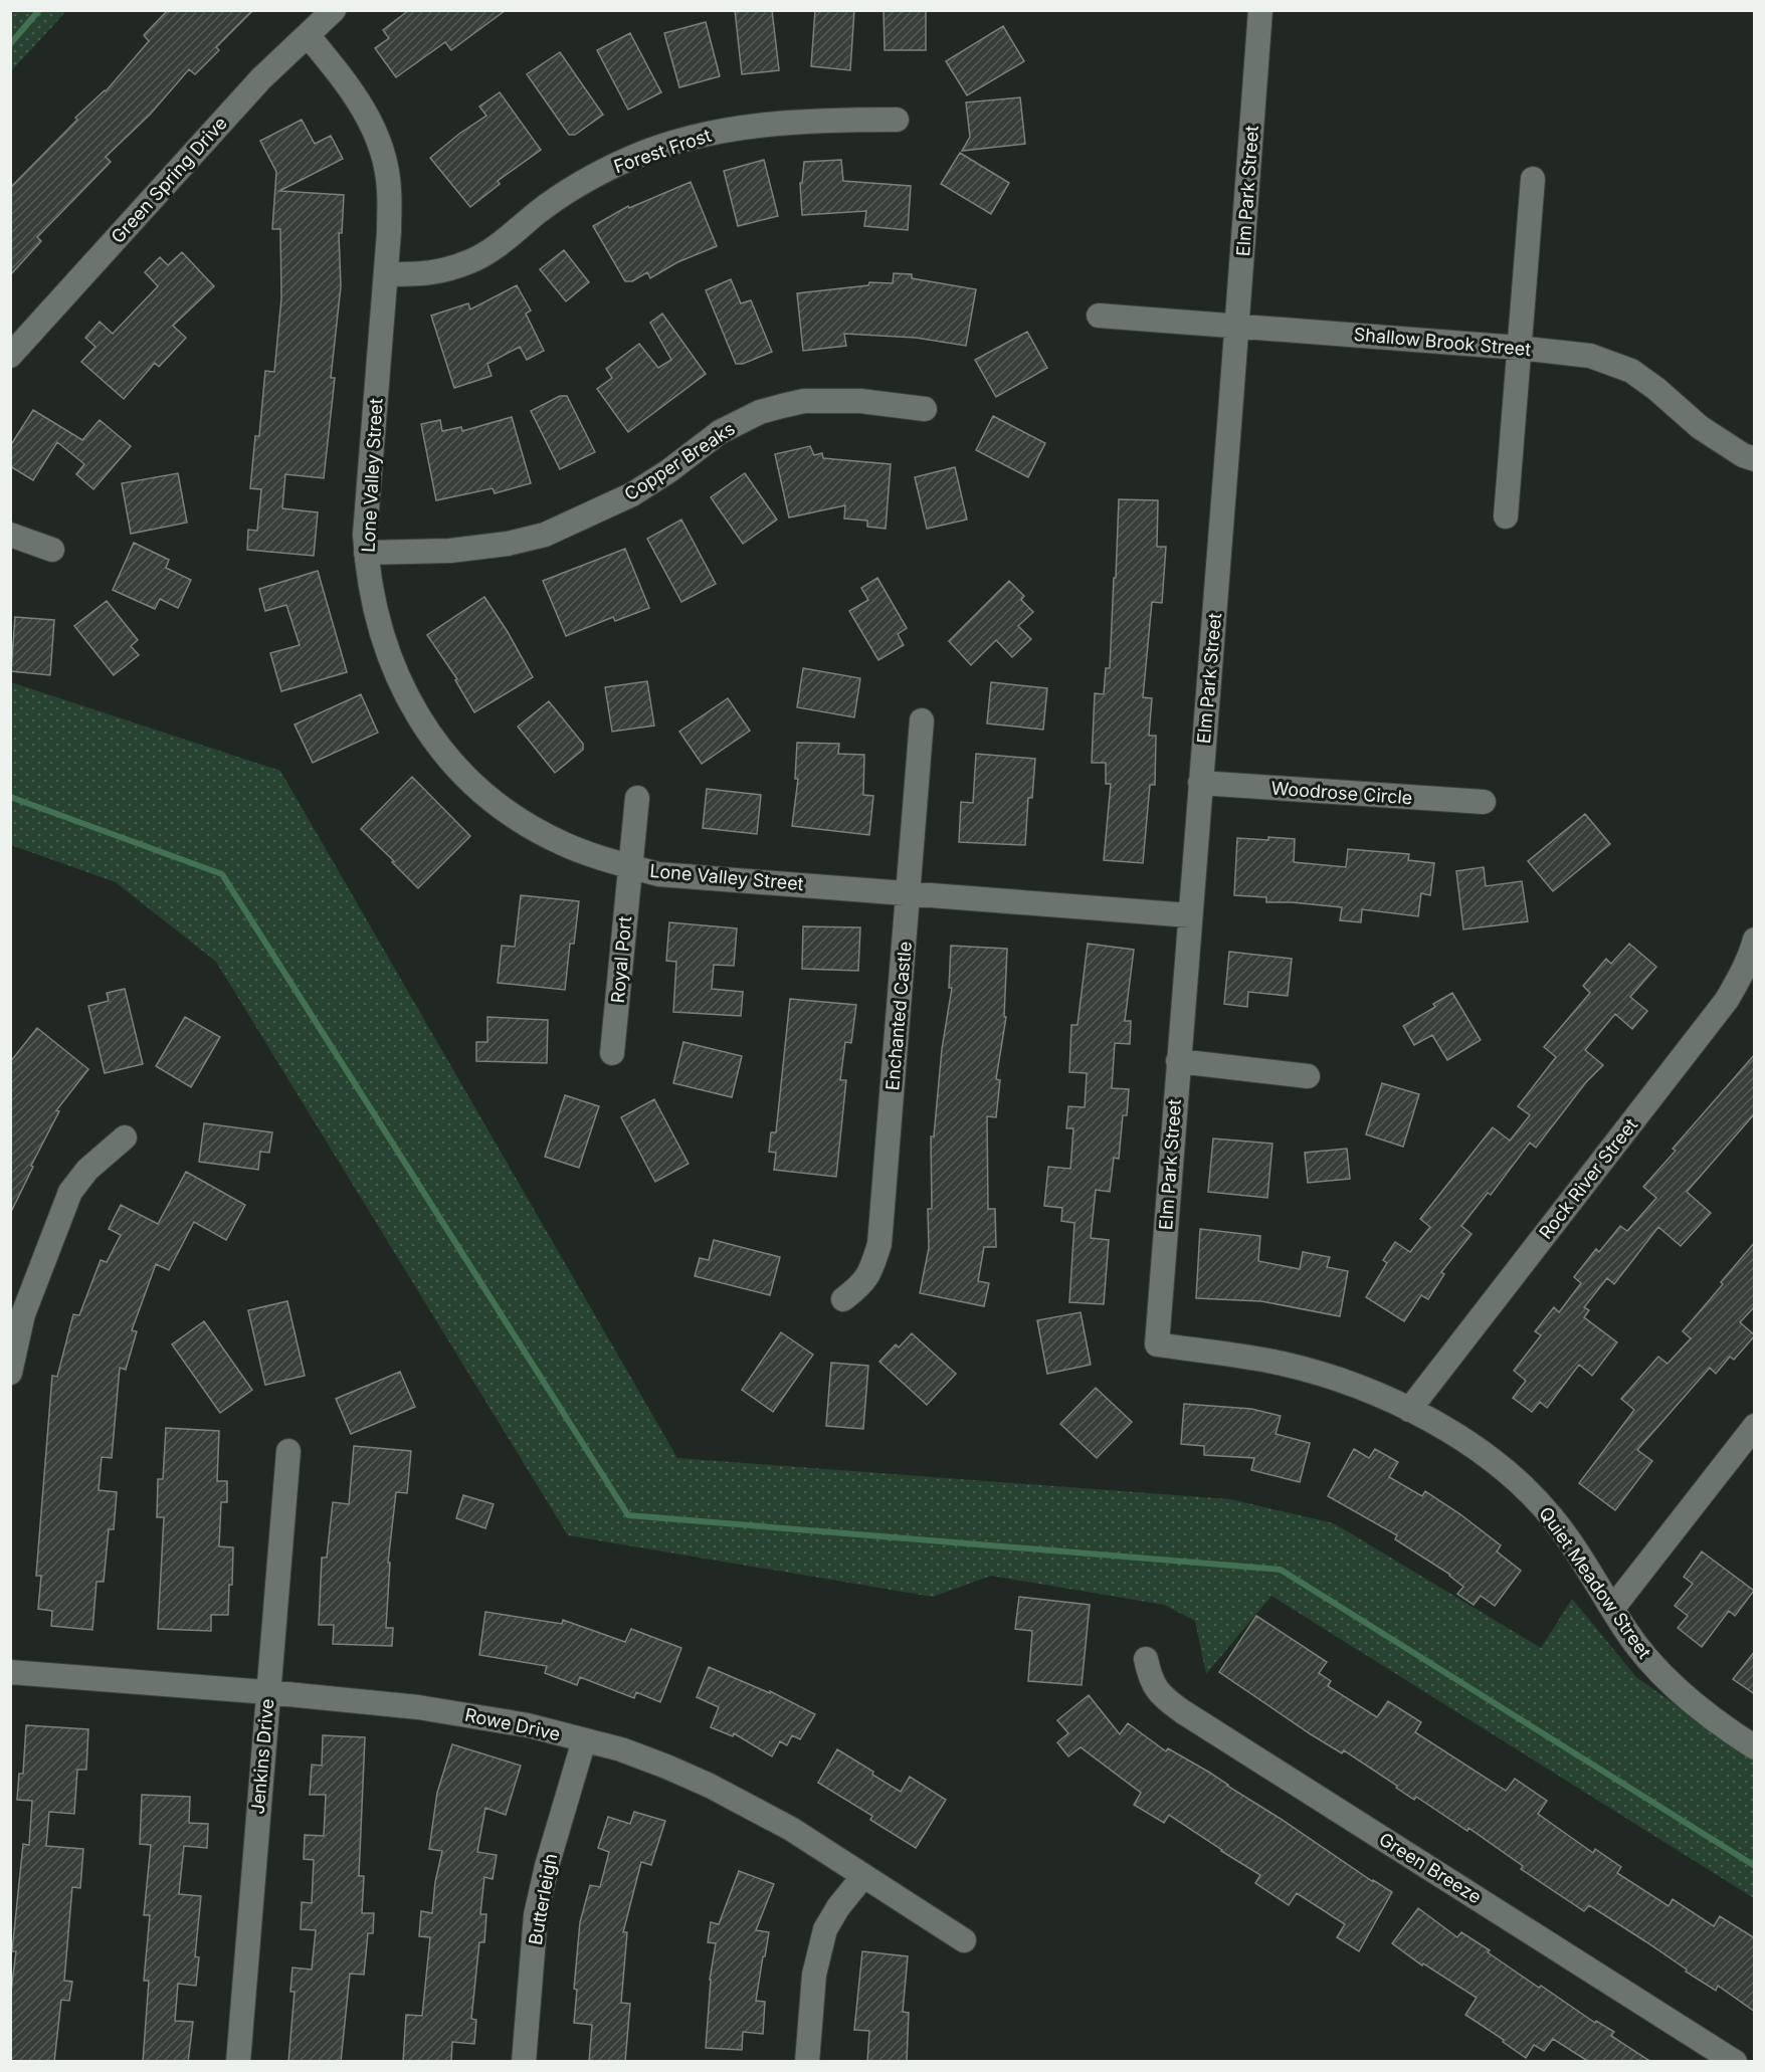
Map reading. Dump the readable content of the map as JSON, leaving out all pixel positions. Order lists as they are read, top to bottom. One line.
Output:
{"streets":{"street":["Forest Frost","Green Spring Drive","Elm Park Street","Shallow Brook Street","Copper Breaks","Lone Valley Street","Woodrose Circle","Royal Port","Enchanted Castle","Rock River Street","Quiet Meadow Street","Rowe Drive","Jenkins Drive","Green Breeze","Butterleigh"]},"crossings":[["Forest Frost","Lone Valley Street"],["Green Spring Drive","Lone Valley Street"],["Elm Park Street","Shallow Brook Street"],["Elm Park Street","Lone Valley Street"],["Elm Park Street","Woodrose Circle"],["Elm Park Street","Quiet Meadow Street"],["Copper Breaks","Lone Valley Street"],["Lone Valley Street","Royal Port"],["Lone Valley Street","Enchanted Castle"],["Rock River Street","Quiet Meadow Street"],["Rowe Drive","Jenkins Drive"],["Rowe Drive","Butterleigh"]]}
